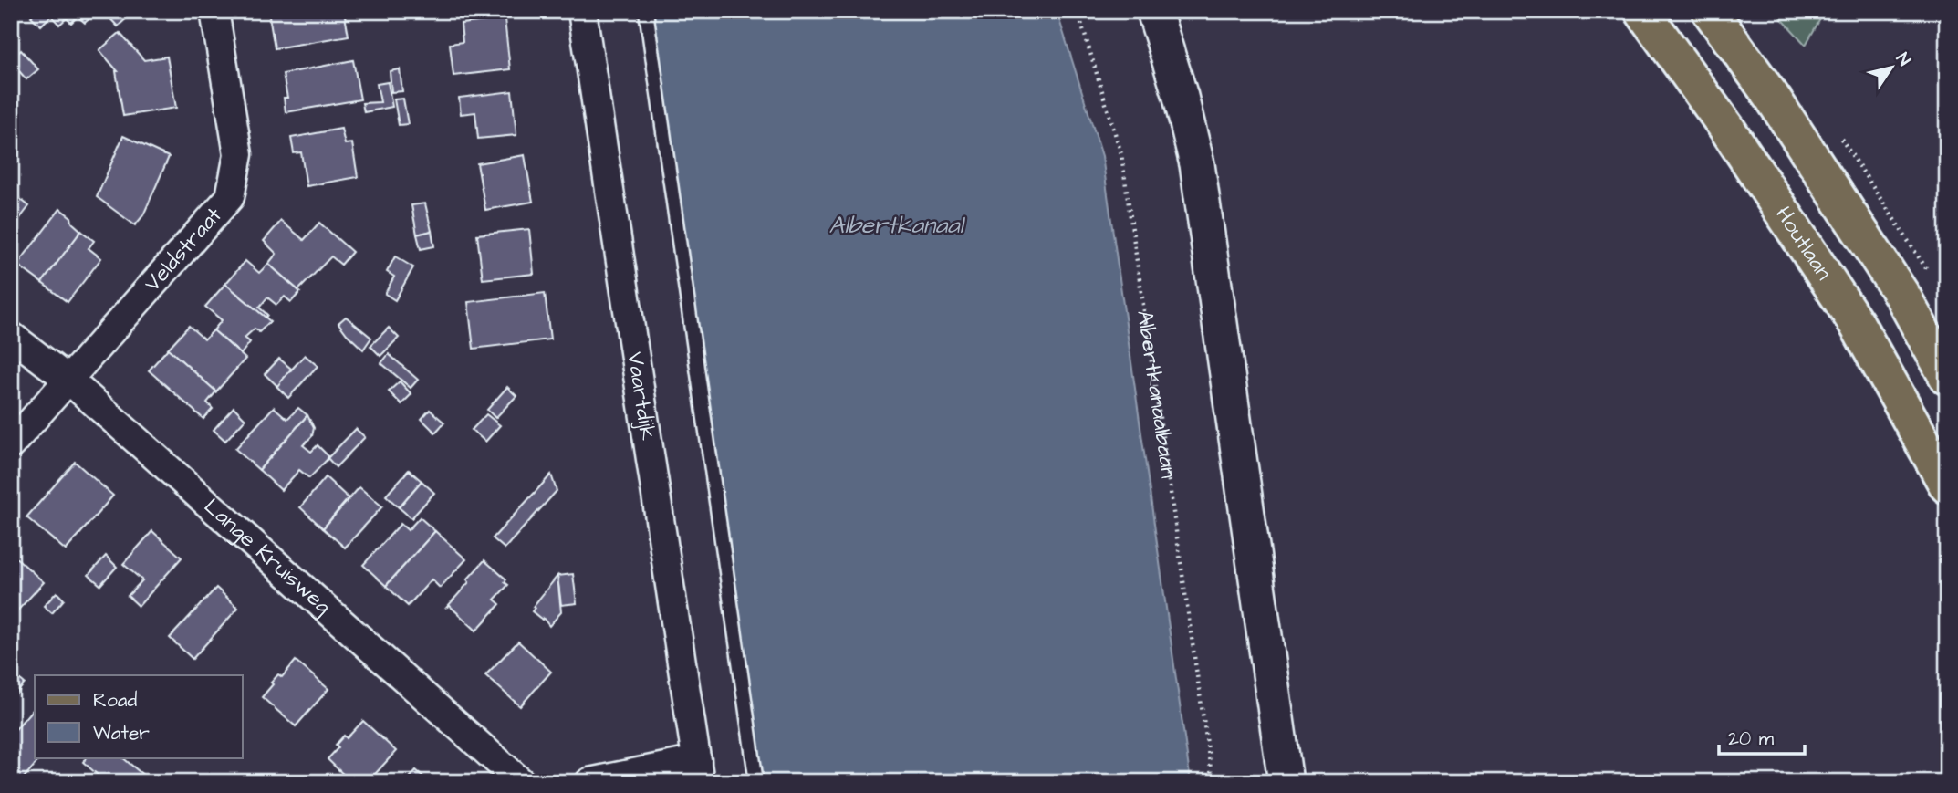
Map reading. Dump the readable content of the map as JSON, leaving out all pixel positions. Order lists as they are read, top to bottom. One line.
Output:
{"streets":{"main road":["Houtlaan"],"street":["Veldstraat","Vaartdijk","Lange Kruisweg"],"path":["Albertkanaalbaan"]},"crossings":[["Veldstraat","Lange Kruisweg"]],"water":["Albertkanaal"],"legend":["Road","Water"],"scale_bar":"20 m","north":"top right"}
